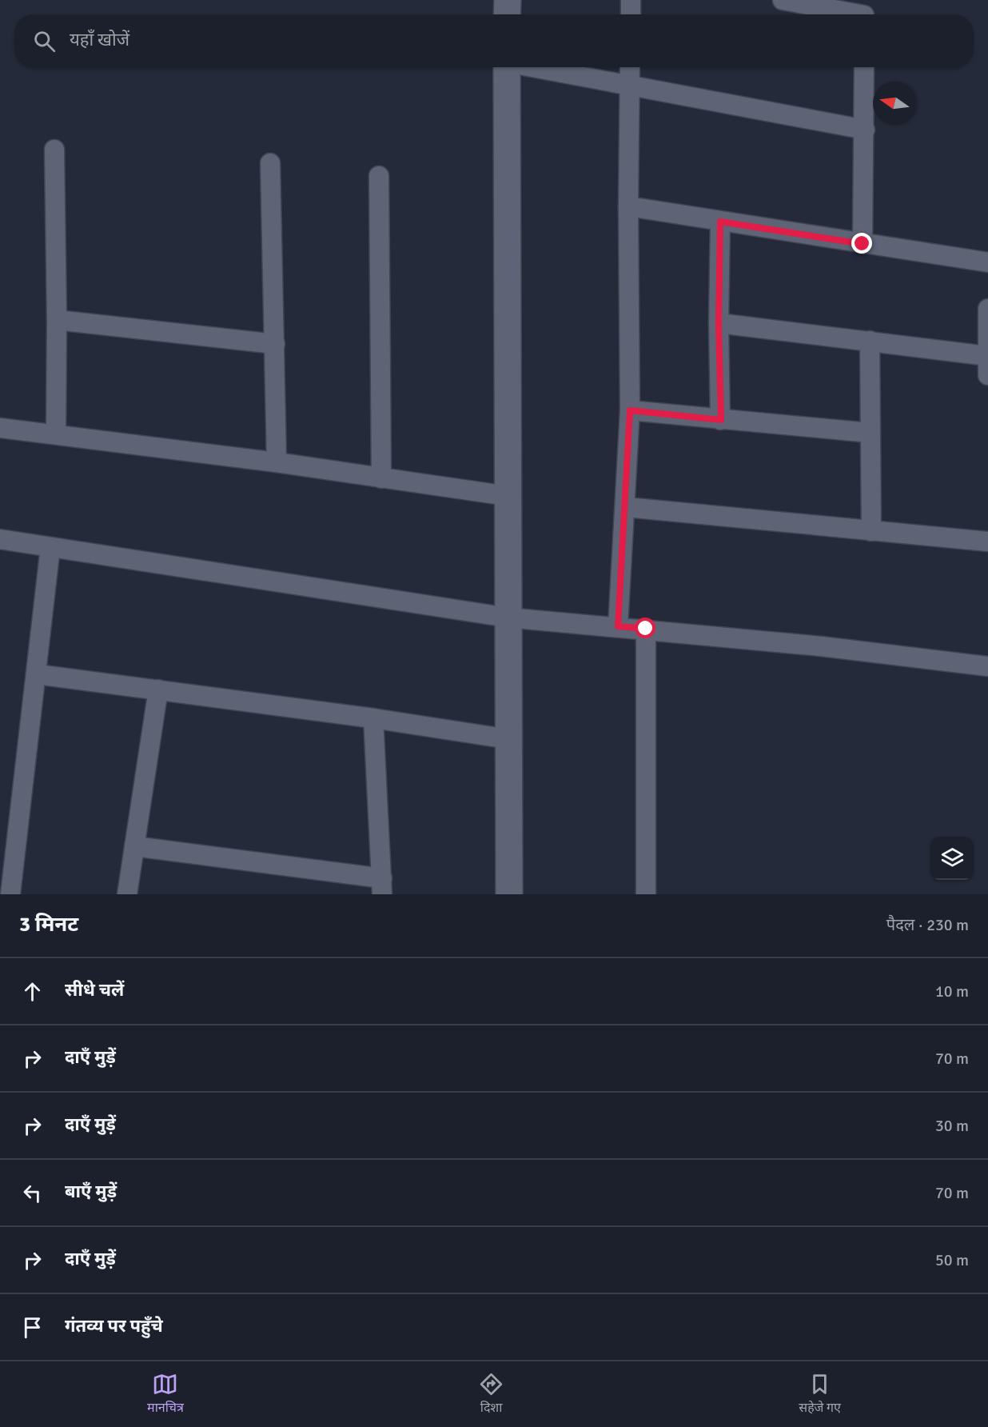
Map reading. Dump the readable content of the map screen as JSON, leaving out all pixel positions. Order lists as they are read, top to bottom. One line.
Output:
{"north":"left","page":{"search":"यहाँ खोजें","heading":["3 मिनट","पैदल · 230 m"],"list":[["सीधे चलें","10 m"],["दाएँ मुड़ें","70 m"],["दाएँ मुड़ें","30 m"],["बाएँ मुड़ें","70 m"],["दाएँ मुड़ें","50 m"],"गंतव्य पर पहुँचे"],"nav":["मानचित्र","दिशा","सहेजे गए"]}}
